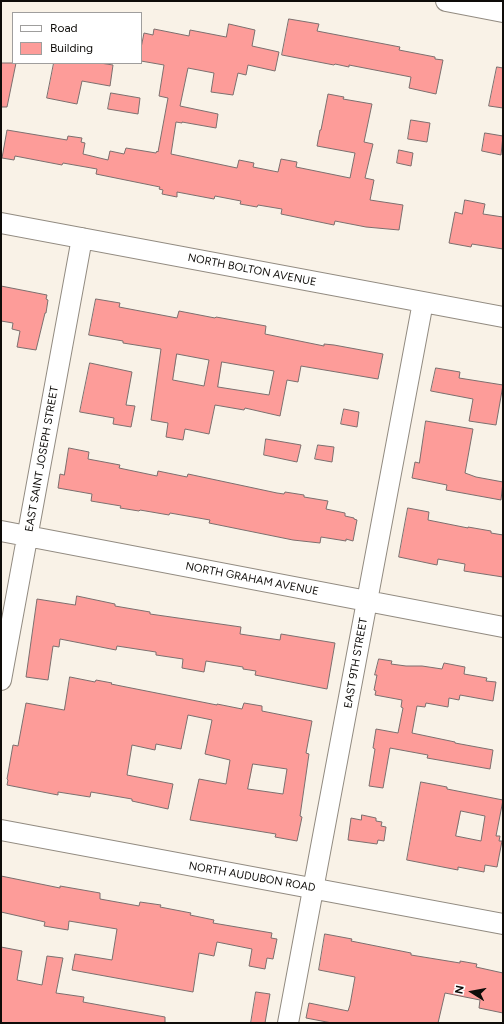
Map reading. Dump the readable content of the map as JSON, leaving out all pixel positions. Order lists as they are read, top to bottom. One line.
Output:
{"streets":{"street":["NORTH BOLTON AVENUE","EAST SAINT JOSEPH STREET","NORTH GRAHAM AVENUE","EAST 9TH STREET","NORTH AUDUBON ROAD"]},"crossings":[["NORTH BOLTON AVENUE","EAST SAINT JOSEPH STREET"],["NORTH BOLTON AVENUE","EAST 9TH STREET"],["EAST SAINT JOSEPH STREET","NORTH GRAHAM AVENUE"],["NORTH GRAHAM AVENUE","EAST 9TH STREET"],["EAST 9TH STREET","NORTH AUDUBON ROAD"]],"legend":["Road","Building"],"north":"left"}
